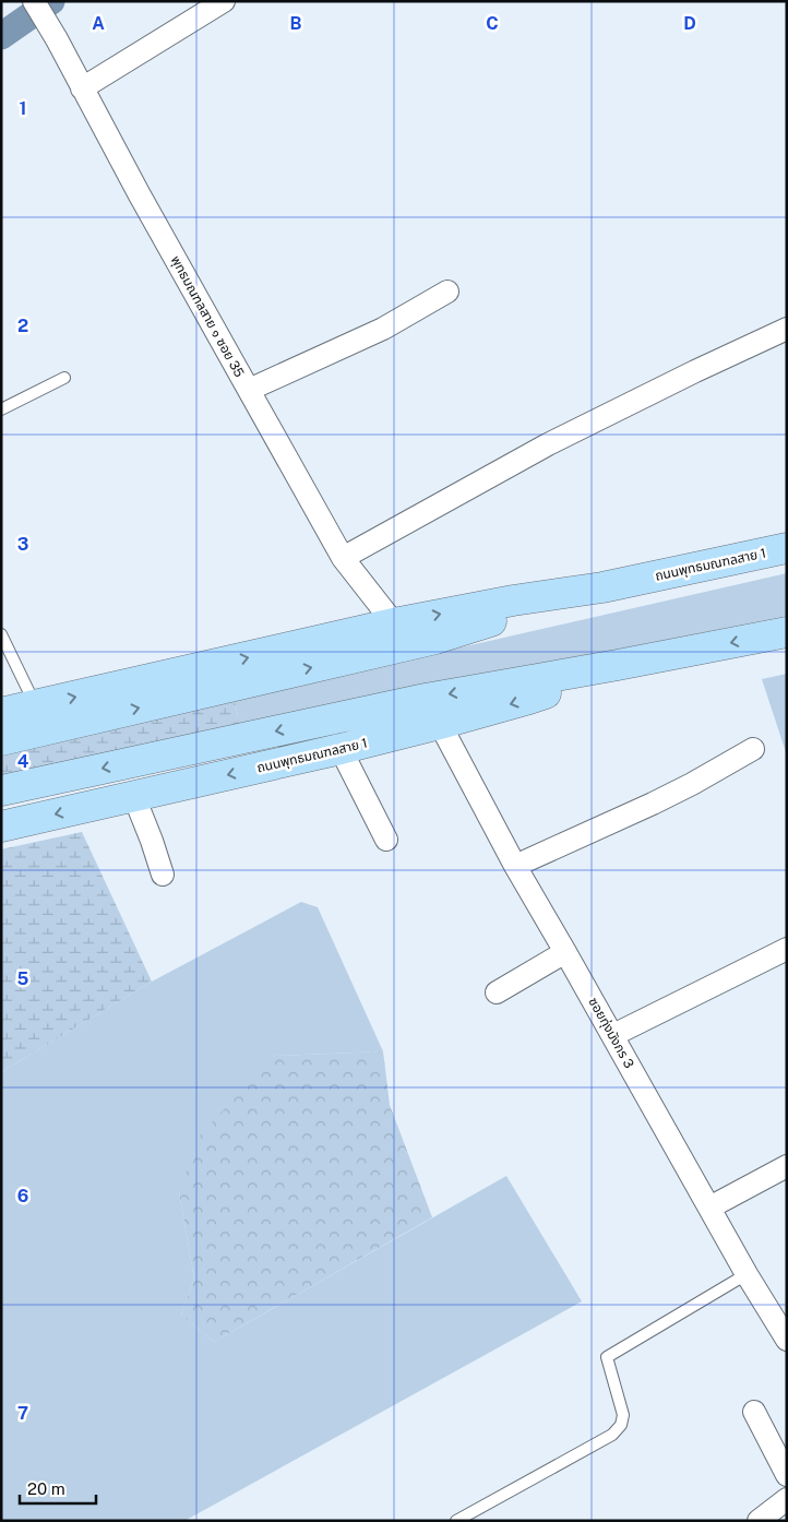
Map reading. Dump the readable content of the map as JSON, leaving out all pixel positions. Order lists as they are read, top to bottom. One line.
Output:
{"streets":{"main road":["ถนนพุทธมณฑลสาย 1"],"street":["พุทธมณฑลสาย ๑ ซอย 35","ซอยทุ่งมังกร 3"]},"crossings":[["พุทธมณฑลสาย ๑ ซอย 35","ถนนพุทธมณฑลสาย 1"],["ถนนพุทธมณฑลสาย 1","ซอยทุ่งมังกร 3"]],"scale_bar":"20 m","grid":{"columns":["A","B","C","D"],"rows":["1","2","3","4","5","6","7"]}}
